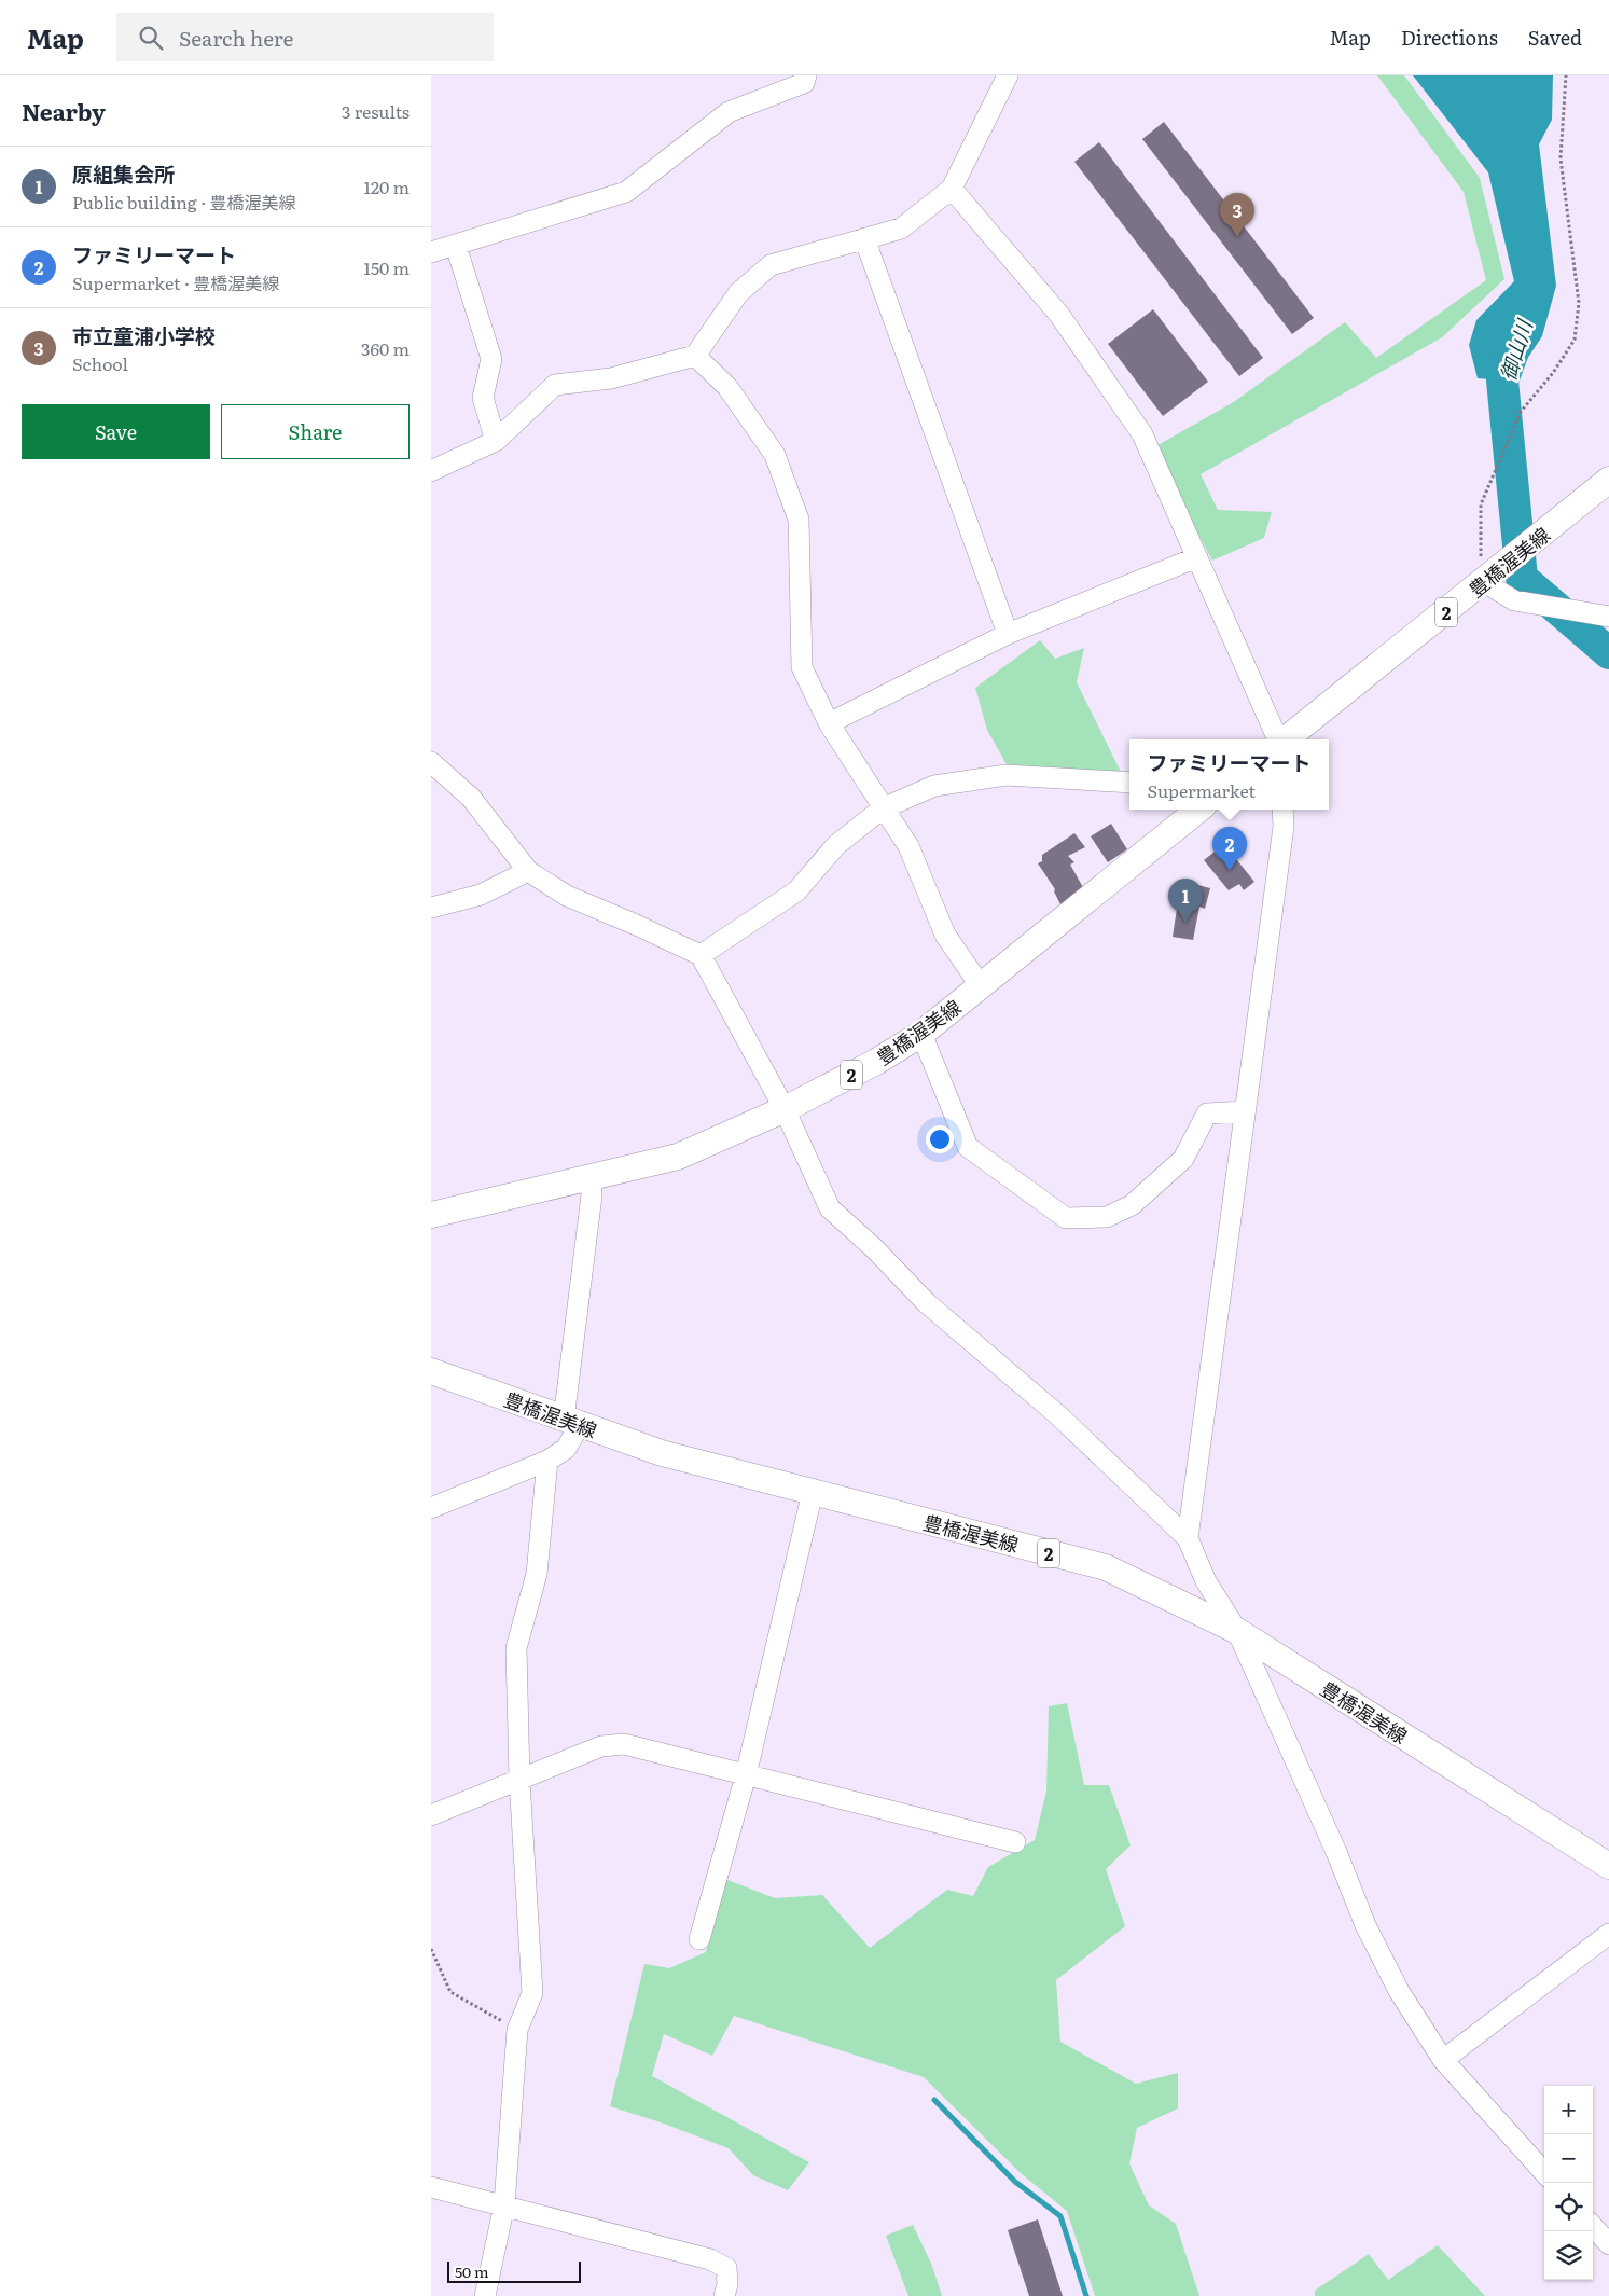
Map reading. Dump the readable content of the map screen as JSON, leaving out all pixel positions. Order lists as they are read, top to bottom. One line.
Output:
{"streets":{"main road":["豊橋渥美線","2"]},"water":["御山川"],"scale_bar":"50 m","page":{"header":"Map","search":"Search here","nav":["Map","Directions","Saved"],"heading":["Nearby","3 results"],"list":[{"mark":"1","name":"原組集会所","note":"Public building · 豊橋渥美線","value":"120 m"},{"mark":"2","name":"ファミリーマート","note":"Supermarket · 豊橋渥美線","value":"150 m"},{"mark":"3","name":"市立童浦小学校","note":"School","value":"360 m"}],"pins":["3","2","1"],"buttons":["Save","Share"],"popup":["ファミリーマート","Supermarket"],"map_buttons":["+","−"],"scale":"50 m"}}
